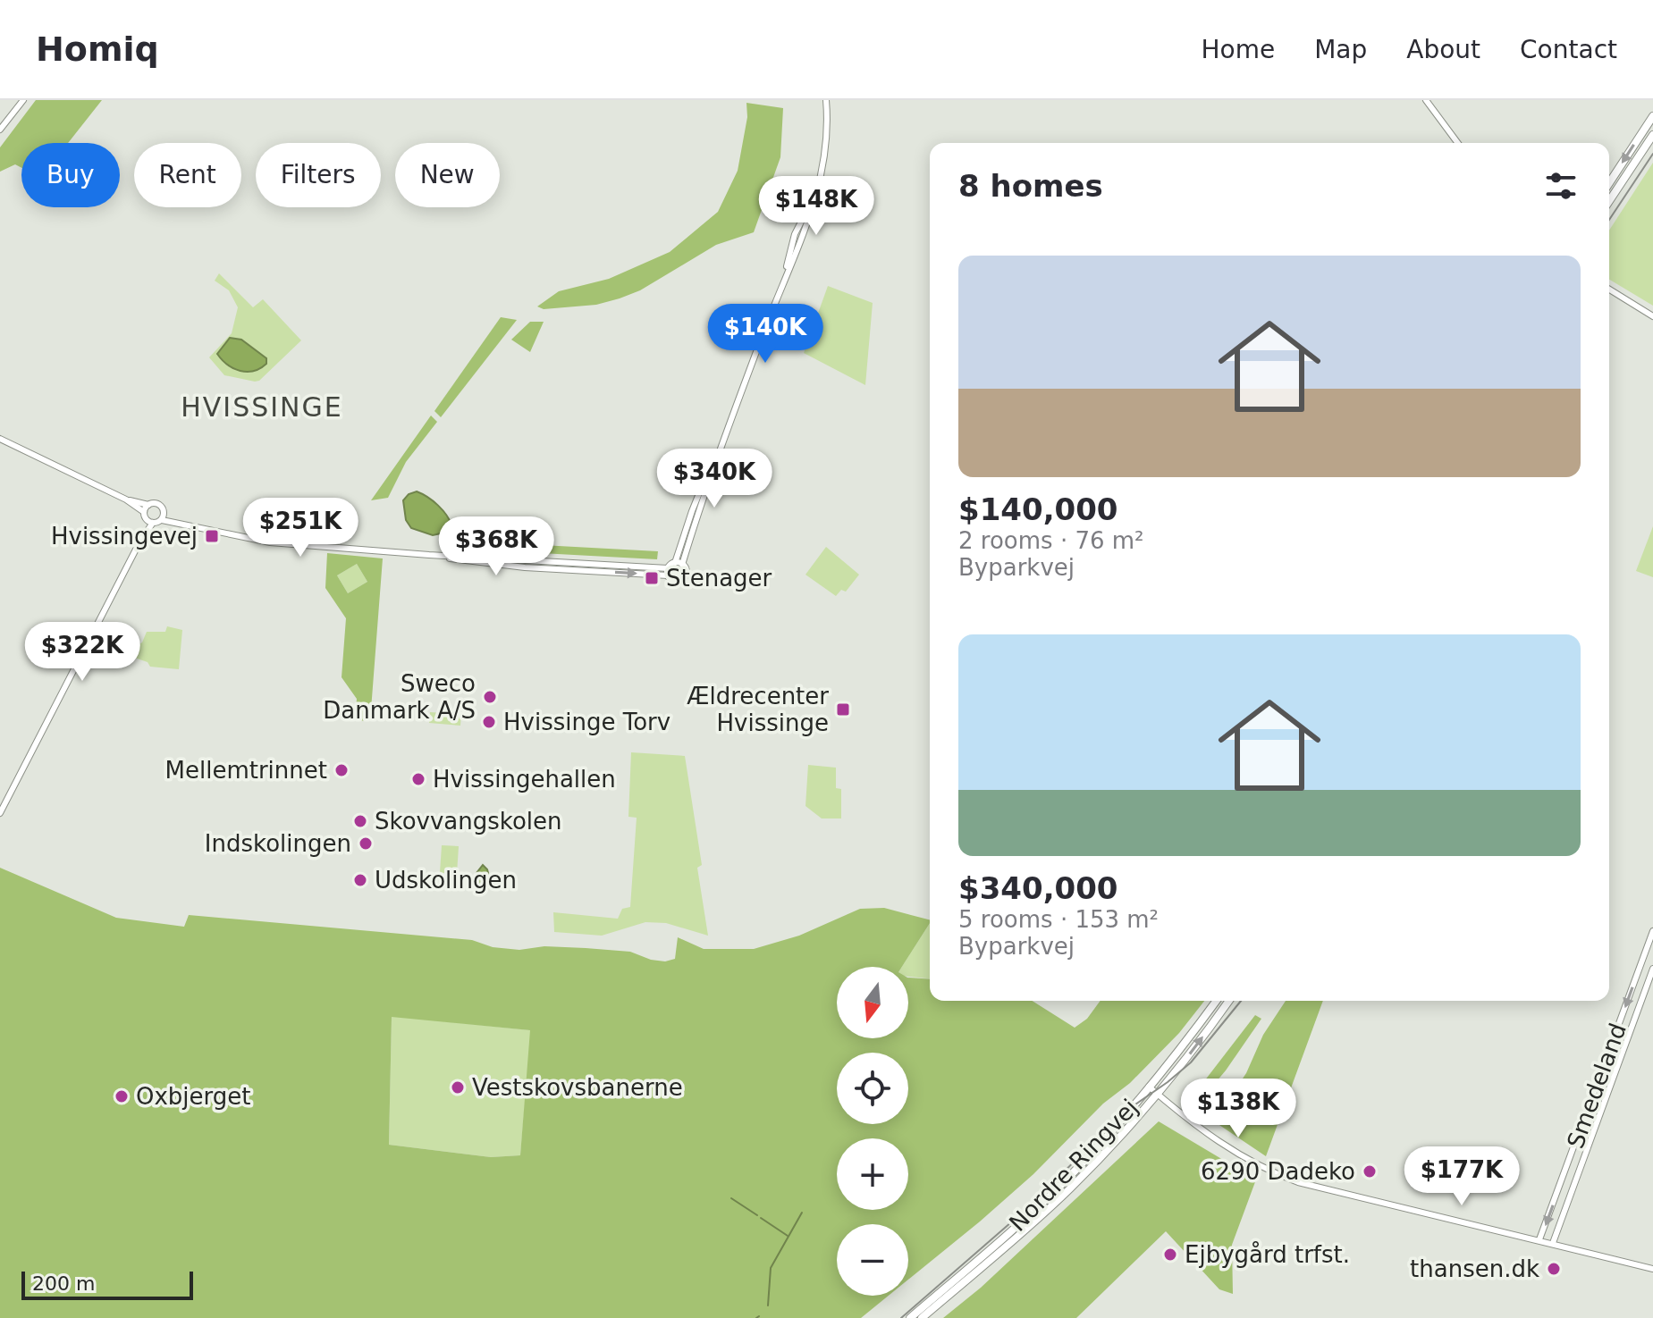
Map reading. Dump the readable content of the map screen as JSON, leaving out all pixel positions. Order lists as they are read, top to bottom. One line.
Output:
{"streets":{"main road":["Nordre Ringvej"],"street":["Smedeland"]},"districts":["HVISSINGE"],"places":{"transit":["Hvissingevej","Stenager","Ældrecenter Hvissinge"],"other":["Sweco Danmark A/S","Hvissinge Torv","Mellemtrinnet","Hvissingehallen","Skovvangskolen","Indskolingen","Udskolingen","Vestskovsbanerne","Oxbjerget","6290 Dadeko","Ejbygård trfst.","thansen.dk"]},"scale_bar":"200 m","north":"bottom","page":{"header":"Homiq","nav":["Home","Map","About","Contact"],"chip":["Buy","Rent","Filters","New"],"heading":"8 homes","price":["$148K","$140K","$340K","$251K","$368K","$322K","$138K","$177K"],"list":[{"name":"$140,000","note":"2 rooms · 76 m² · Byparkvej"},{"name":"$340,000","note":"5 rooms · 153 m² · Byparkvej"}],"map_buttons":["+","−"],"scale":"200 m"}}
